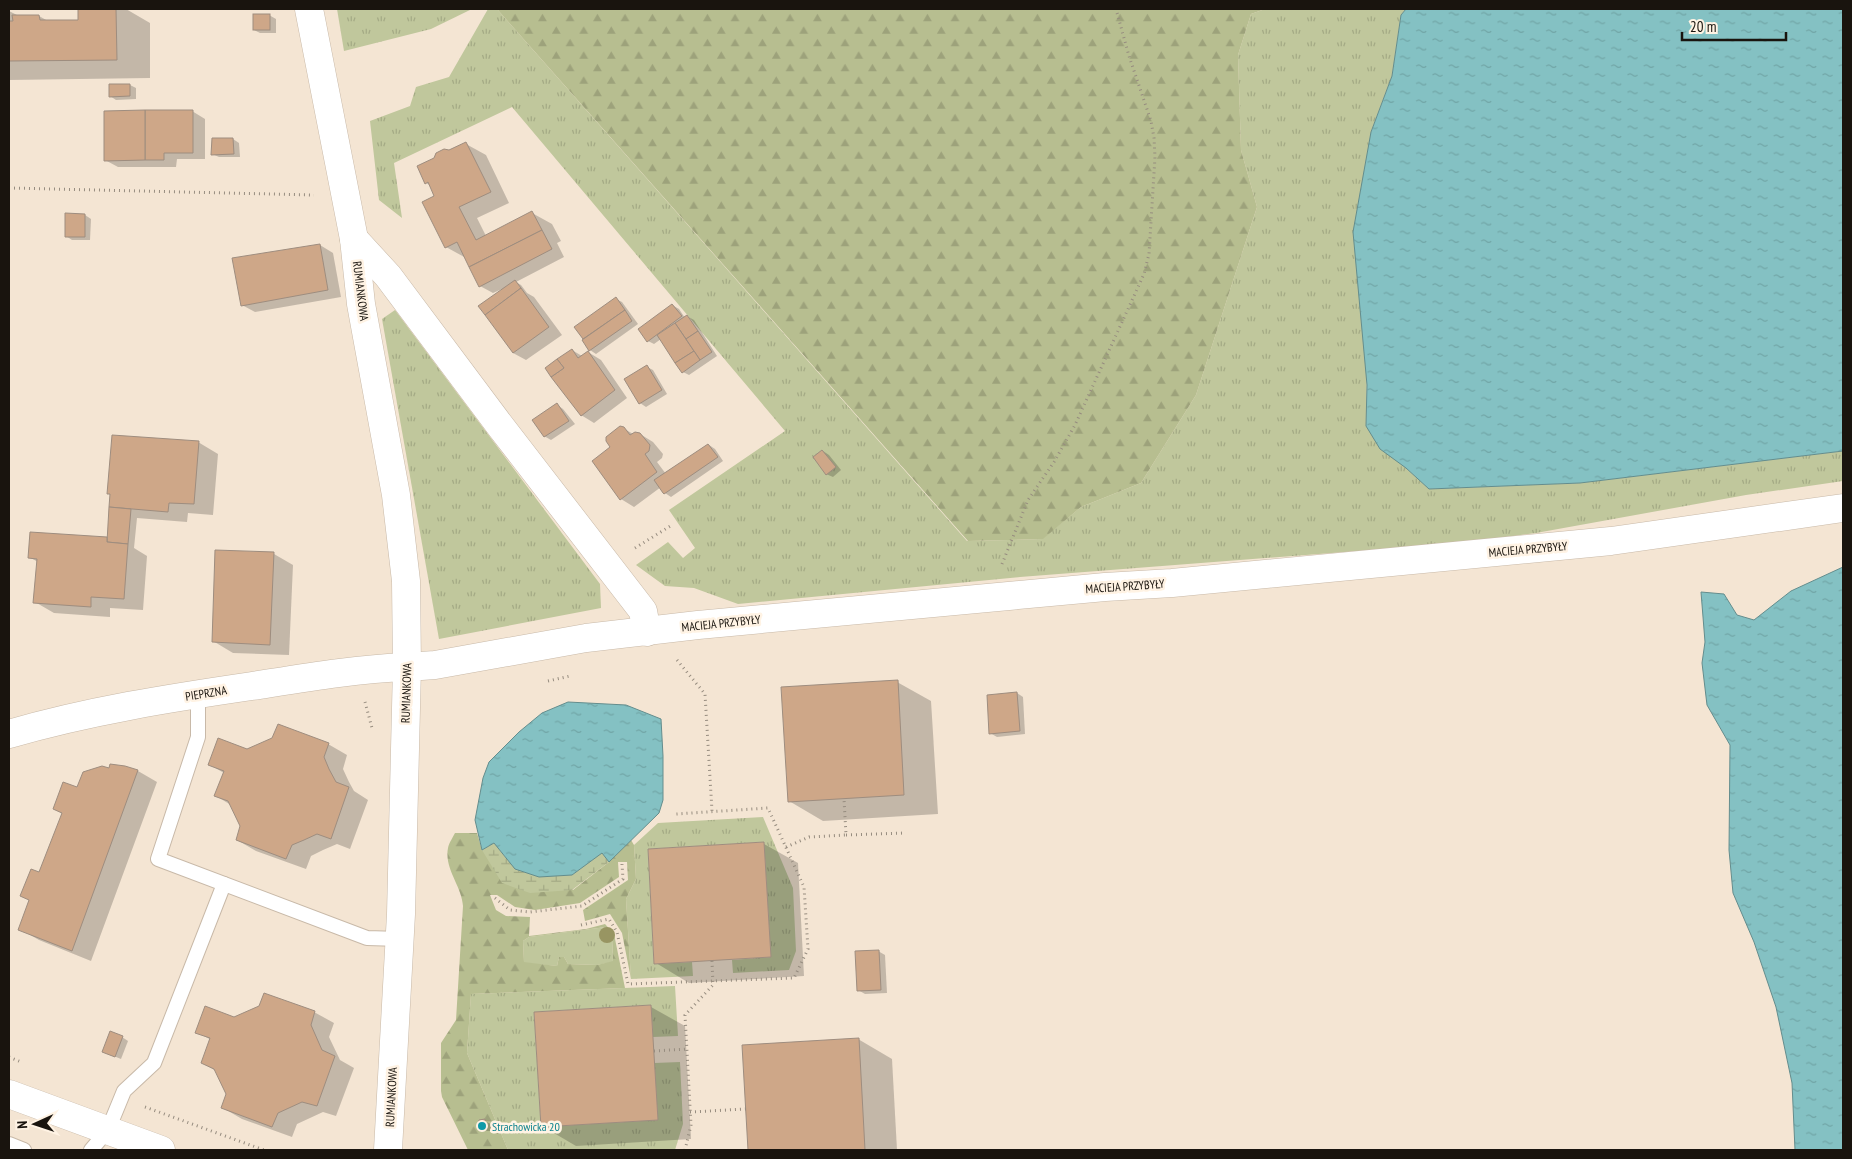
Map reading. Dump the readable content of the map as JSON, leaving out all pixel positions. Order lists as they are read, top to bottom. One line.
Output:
{"streets":{"street":["RUMIANKOWA","MACIEJA PRZYBYŁY","PIEPRZNA"]},"crossings":[["RUMIANKOWA","MACIEJA PRZYBYŁY"],["RUMIANKOWA","PIEPRZNA"],["MACIEJA PRZYBYŁY","PIEPRZNA"]],"places":["Strachowicka 20"],"scale_bar":"20 m","north":"left"}
